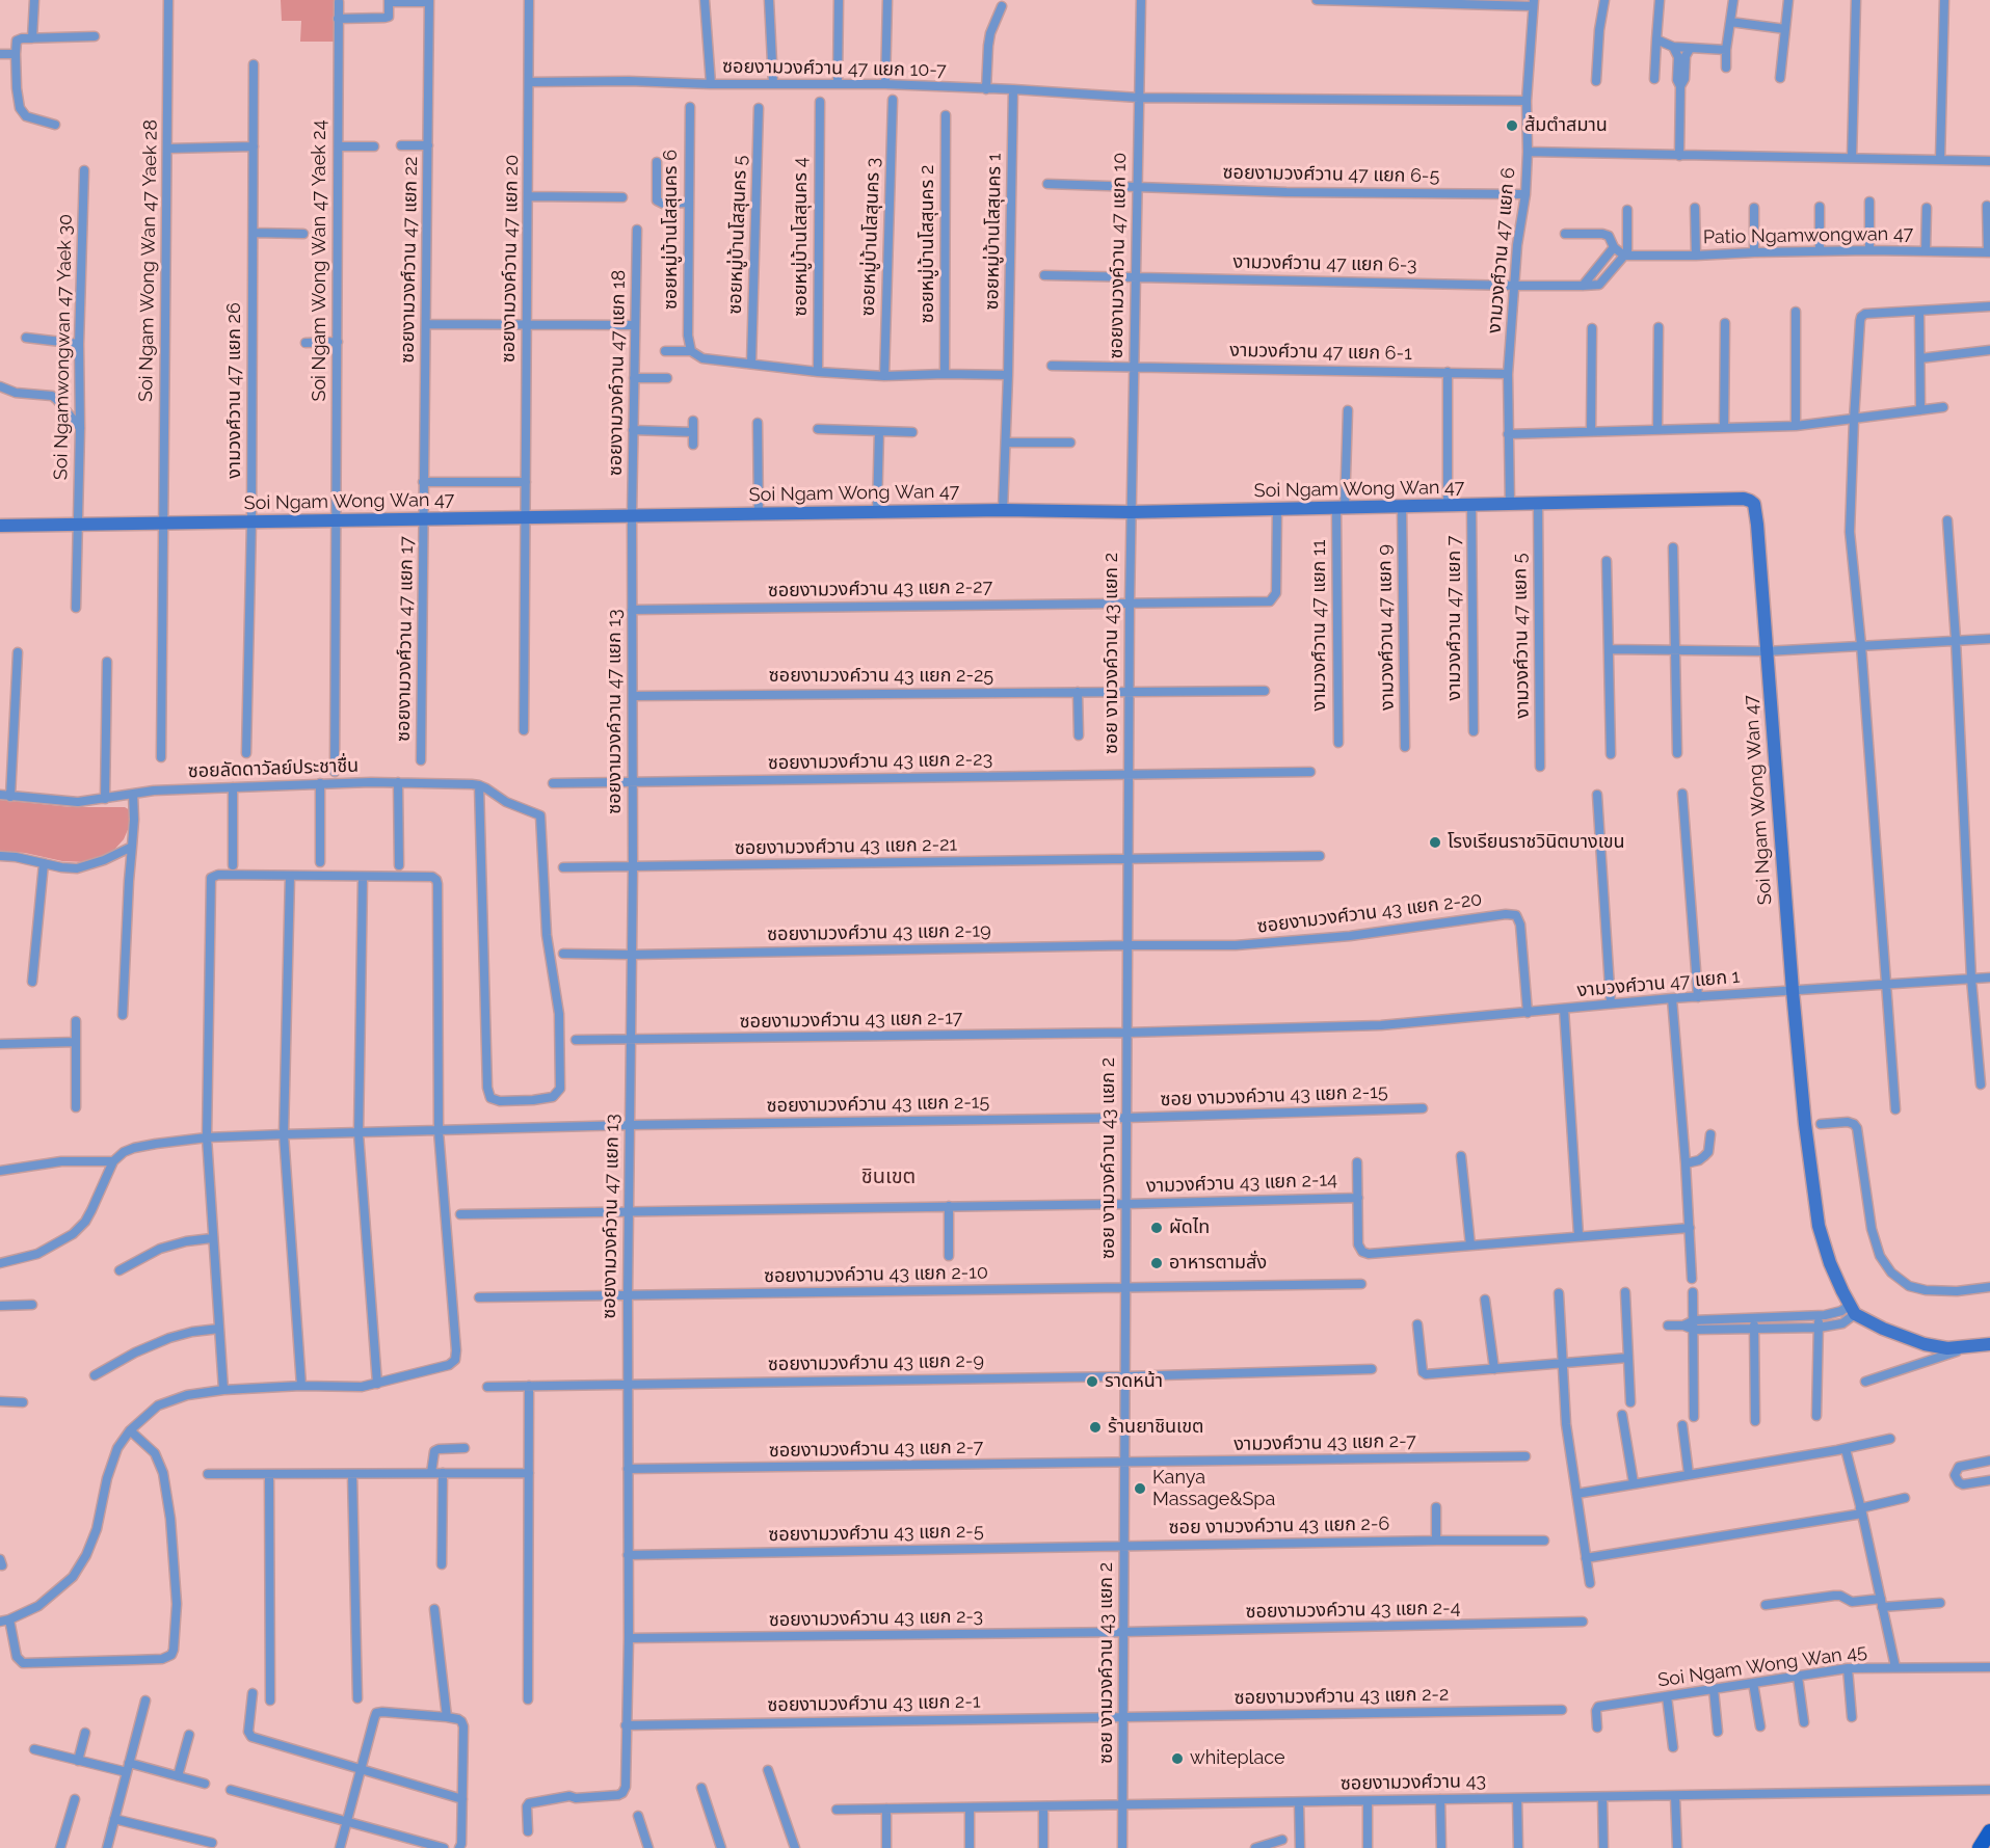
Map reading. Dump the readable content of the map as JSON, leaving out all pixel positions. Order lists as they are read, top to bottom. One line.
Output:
{"streets":{"street":["ซอยงามวงศ์วาน 47 แยก 10-7","ซอยงามวงศ์วาน 47 แยก 6-5","ซอยหมู่บ้านโสสุนคร 6","ซอยหมู่บ้านโสสุนคร 1","ซอยหมู่บ้านโสสุนคร 5","Patio Ngamwongwan 47","ซอยหมู่บ้านโสสุนคร 4","ซอยหมู่บ้านโสสุนคร 3","ซอยหมู่บ้านโสสุนคร 2","งามวงศ์วาน 47 แยก 6","ซอยงามวงค์วาน 47 แยก 10","ซอยงามวงค์วาน 47 แยก 20","ซอยงามวงศ์วาน 47 แยก 22","Soi Ngam Wong Wan 47 Yaek 28","Soi Ngam Wong Wan 47 Yaek 24","งามวงศ์วาน 47 แยก 6-3","Soi Ngamwongwan 47 Yaek 30","งามวงศ์วาน 47 แยก 6-1","ซอยงามวงค์วาน 47 แยก 18","งามวงศ์วาน 47 แยก 26","Soi Ngam Wong Wan 47","ซอยงามวงศ์วาน 43 แยก 2-27","งามวงศ์วาน 47 แยก 7","งามวงศ์วาน 47 แยก 11","งามวงศ์วาน 47 แยก 9","งามวงศ์วาน 47 แยก 5","ซอยงามวงศ์วาน 47 แยก 17","ซอย งามวงค์วาน 43 แยก 2","ซอยงามวงค์วาน 43 แยก 2-25","ซอยงามวงค์วาน 47 แยก 13","ซอยงามวงศ์วาน 43 แยก 2-23","ซอยลัดดาวัลย์ประชาชื่น","ซอยงามวงศ์วาน 43 แยก 2-21","ซอยงามวงศ์วาน 43 แยก 2-20","ซอยงามวงศ์วาน 43 แยก 2-19","งามวงศ์วาน 47 แยก 1","ซอยงามวงศ์วาน 43 แยก 2-17","ซอย งามวงค์วาน 43 แยก 2-15","ซอยงามวงค์วาน 43 แยก 2-15","งามวงศ์วาน 43 แยก 2-14","ซอยงามวงค์วาน 43 แยก 2-10","ซอยงามวงศ์วาน 43 แยก 2-9","งามวงศ์วาน 43 แยก 2-7","ซอยงามวงศ์วาน 43 แยก 2-7","ซอย งามวงค์วาน 43 แยก 2-6","ซอยงามวงศ์วาน 43 แยก 2-5","ซอยงามวงค์วาน 43 แยก 2-4","ซอยงามวงค์วาน 43 แยก 2-3","Soi Ngam Wong Wan 45","ซอยงามวงศ์วาน 43 แยก 2-2","ซอยงามวงศ์วาน 43 แยก 2-1","ซอยงามวงศ์วาน 43"]},"crossings":[["ซอยงามวงศ์วาน 47 แยก 10-7","ซอยหมู่บ้านโสสุนคร 1"],["ซอยงามวงศ์วาน 47 แยก 10-7","งามวงศ์วาน 47 แยก 6"],["ซอยงามวงศ์วาน 47 แยก 10-7","ซอยงามวงค์วาน 47 แยก 10"],["ซอยงามวงศ์วาน 47 แยก 10-7","ซอยงามวงค์วาน 47 แยก 20"],["ซอยงามวงศ์วาน 47 แยก 6-5","งามวงศ์วาน 47 แยก 6"],["ซอยงามวงศ์วาน 47 แยก 6-5","ซอยงามวงค์วาน 47 แยก 10"],["ซอยหมู่บ้านโสสุนคร 1","Soi Ngam Wong Wan 47"],["งามวงศ์วาน 47 แยก 6","งามวงศ์วาน 47 แยก 6-3"],["งามวงศ์วาน 47 แยก 6","งามวงศ์วาน 47 แยก 6-1"],["งามวงศ์วาน 47 แยก 6","Soi Ngam Wong Wan 47"],["ซอยงามวงค์วาน 47 แยก 10","งามวงศ์วาน 47 แยก 6-3"],["ซอยงามวงค์วาน 47 แยก 10","งามวงศ์วาน 47 แยก 6-1"],["ซอยงามวงค์วาน 47 แยก 10","Soi Ngam Wong Wan 47"],["ซอยงามวงค์วาน 47 แยก 10","ซอย งามวงค์วาน 43 แยก 2"],["ซอยงามวงค์วาน 47 แยก 20","Soi Ngam Wong Wan 47"],["ซอยงามวงศ์วาน 47 แยก 22","Soi Ngam Wong Wan 47"],["ซอยงามวงศ์วาน 47 แยก 22","ซอยงามวงศ์วาน 47 แยก 17"],["Soi Ngam Wong Wan 47 Yaek 28","Soi Ngam Wong Wan 47"],["Soi Ngam Wong Wan 47 Yaek 24","Soi Ngam Wong Wan 47"],["Soi Ngamwongwan 47 Yaek 30","Soi Ngam Wong Wan 47"],["ซอยงามวงค์วาน 47 แยก 18","Soi Ngam Wong Wan 47"],["ซอยงามวงค์วาน 47 แยก 18","ซอยงามวงค์วาน 47 แยก 13"],["งามวงศ์วาน 47 แยก 26","Soi Ngam Wong Wan 47"],["Soi Ngam Wong Wan 47","ซอยงามวงศ์วาน 43 แยก 2-27"],["Soi Ngam Wong Wan 47","งามวงศ์วาน 47 แยก 7"],["Soi Ngam Wong Wan 47","งามวงศ์วาน 47 แยก 11"],["Soi Ngam Wong Wan 47","งามวงศ์วาน 47 แยก 9"],["Soi Ngam Wong Wan 47","งามวงศ์วาน 47 แยก 5"],["Soi Ngam Wong Wan 47","ซอยงามวงศ์วาน 47 แยก 17"],["Soi Ngam Wong Wan 47","ซอย งามวงค์วาน 43 แยก 2"],["Soi Ngam Wong Wan 47","ซอยงามวงค์วาน 47 แยก 13"],["Soi Ngam Wong Wan 47","งามวงศ์วาน 47 แยก 1"],["ซอยงามวงศ์วาน 43 แยก 2-27","ซอย งามวงค์วาน 43 แยก 2"],["ซอยงามวงศ์วาน 43 แยก 2-27","ซอยงามวงค์วาน 47 แยก 13"],["ซอย งามวงค์วาน 43 แยก 2","ซอยงามวงค์วาน 43 แยก 2-25"],["ซอย งามวงค์วาน 43 แยก 2","ซอยงามวงศ์วาน 43 แยก 2-23"],["ซอย งามวงค์วาน 43 แยก 2","ซอยงามวงศ์วาน 43 แยก 2-21"],["ซอย งามวงค์วาน 43 แยก 2","ซอยงามวงศ์วาน 43 แยก 2-20"],["ซอย งามวงค์วาน 43 แยก 2","ซอยงามวงศ์วาน 43 แยก 2-19"],["ซอย งามวงค์วาน 43 แยก 2","งามวงศ์วาน 47 แยก 1"],["ซอย งามวงค์วาน 43 แยก 2","ซอยงามวงศ์วาน 43 แยก 2-17"],["ซอย งามวงค์วาน 43 แยก 2","ซอย งามวงค์วาน 43 แยก 2-15"],["ซอย งามวงค์วาน 43 แยก 2","ซอยงามวงค์วาน 43 แยก 2-15"],["ซอย งามวงค์วาน 43 แยก 2","งามวงศ์วาน 43 แยก 2-14"],["ซอย งามวงค์วาน 43 แยก 2","ซอยงามวงค์วาน 43 แยก 2-10"],["ซอย งามวงค์วาน 43 แยก 2","ซอยงามวงศ์วาน 43 แยก 2-9"],["ซอย งามวงค์วาน 43 แยก 2","งามวงศ์วาน 43 แยก 2-7"],["ซอย งามวงค์วาน 43 แยก 2","ซอยงามวงศ์วาน 43 แยก 2-7"],["ซอย งามวงค์วาน 43 แยก 2","ซอย งามวงค์วาน 43 แยก 2-6"],["ซอย งามวงค์วาน 43 แยก 2","ซอยงามวงศ์วาน 43 แยก 2-5"],["ซอย งามวงค์วาน 43 แยก 2","ซอยงามวงค์วาน 43 แยก 2-4"],["ซอย งามวงค์วาน 43 แยก 2","ซอยงามวงค์วาน 43 แยก 2-3"],["ซอย งามวงค์วาน 43 แยก 2","ซอยงามวงศ์วาน 43 แยก 2-2"],["ซอย งามวงค์วาน 43 แยก 2","ซอยงามวงศ์วาน 43 แยก 2-1"],["ซอย งามวงค์วาน 43 แยก 2","ซอยงามวงศ์วาน 43"],["ซอยงามวงค์วาน 43 แยก 2-25","ซอยงามวงค์วาน 47 แยก 13"],["ซอยงามวงค์วาน 47 แยก 13","ซอยงามวงศ์วาน 43 แยก 2-23"],["ซอยงามวงค์วาน 47 แยก 13","ซอยงามวงศ์วาน 43 แยก 2-21"],["ซอยงามวงค์วาน 47 แยก 13","ซอยงามวงศ์วาน 43 แยก 2-19"],["ซอยงามวงค์วาน 47 แยก 13","ซอยงามวงศ์วาน 43 แยก 2-17"],["ซอยงามวงค์วาน 47 แยก 13","ซอยงามวงค์วาน 43 แยก 2-15"],["ซอยงามวงค์วาน 47 แยก 13","งามวงศ์วาน 43 แยก 2-14"],["ซอยงามวงค์วาน 47 แยก 13","ซอยงามวงค์วาน 43 แยก 2-10"],["ซอยงามวงค์วาน 47 แยก 13","ซอยงามวงศ์วาน 43 แยก 2-9"],["ซอยงามวงค์วาน 47 แยก 13","ซอยงามวงศ์วาน 43 แยก 2-7"],["ซอยงามวงค์วาน 47 แยก 13","ซอยงามวงศ์วาน 43 แยก 2-5"],["ซอยงามวงค์วาน 47 แยก 13","ซอยงามวงค์วาน 43 แยก 2-3"],["ซอยงามวงค์วาน 47 แยก 13","ซอยงามวงศ์วาน 43 แยก 2-1"],["ซอยงามวงศ์วาน 43 แยก 2-20","ซอยงามวงศ์วาน 43 แยก 2-19"],["ซอยงามวงศ์วาน 43 แยก 2-20","งามวงศ์วาน 47 แยก 1"],["งามวงศ์วาน 47 แยก 1","ซอยงามวงศ์วาน 43 แยก 2-17"],["ซอย งามวงค์วาน 43 แยก 2-15","ซอยงามวงค์วาน 43 แยก 2-15"],["งามวงศ์วาน 43 แยก 2-7","ซอยงามวงศ์วาน 43 แยก 2-7"],["ซอย งามวงค์วาน 43 แยก 2-6","ซอยงามวงศ์วาน 43 แยก 2-5"],["ซอยงามวงค์วาน 43 แยก 2-4","ซอยงามวงค์วาน 43 แยก 2-3"],["ซอยงามวงศ์วาน 43 แยก 2-2","ซอยงามวงศ์วาน 43 แยก 2-1"]],"districts":["ชินเขต"],"places":["ส้มตำสมาน","โรงเรียนราชวินิตบางเขน","ผัดไท","อาหารตามสั่ง","ราดหน้า","ร้านยาชินเขต","Kanya Massage&Spa","whiteplace"]}
